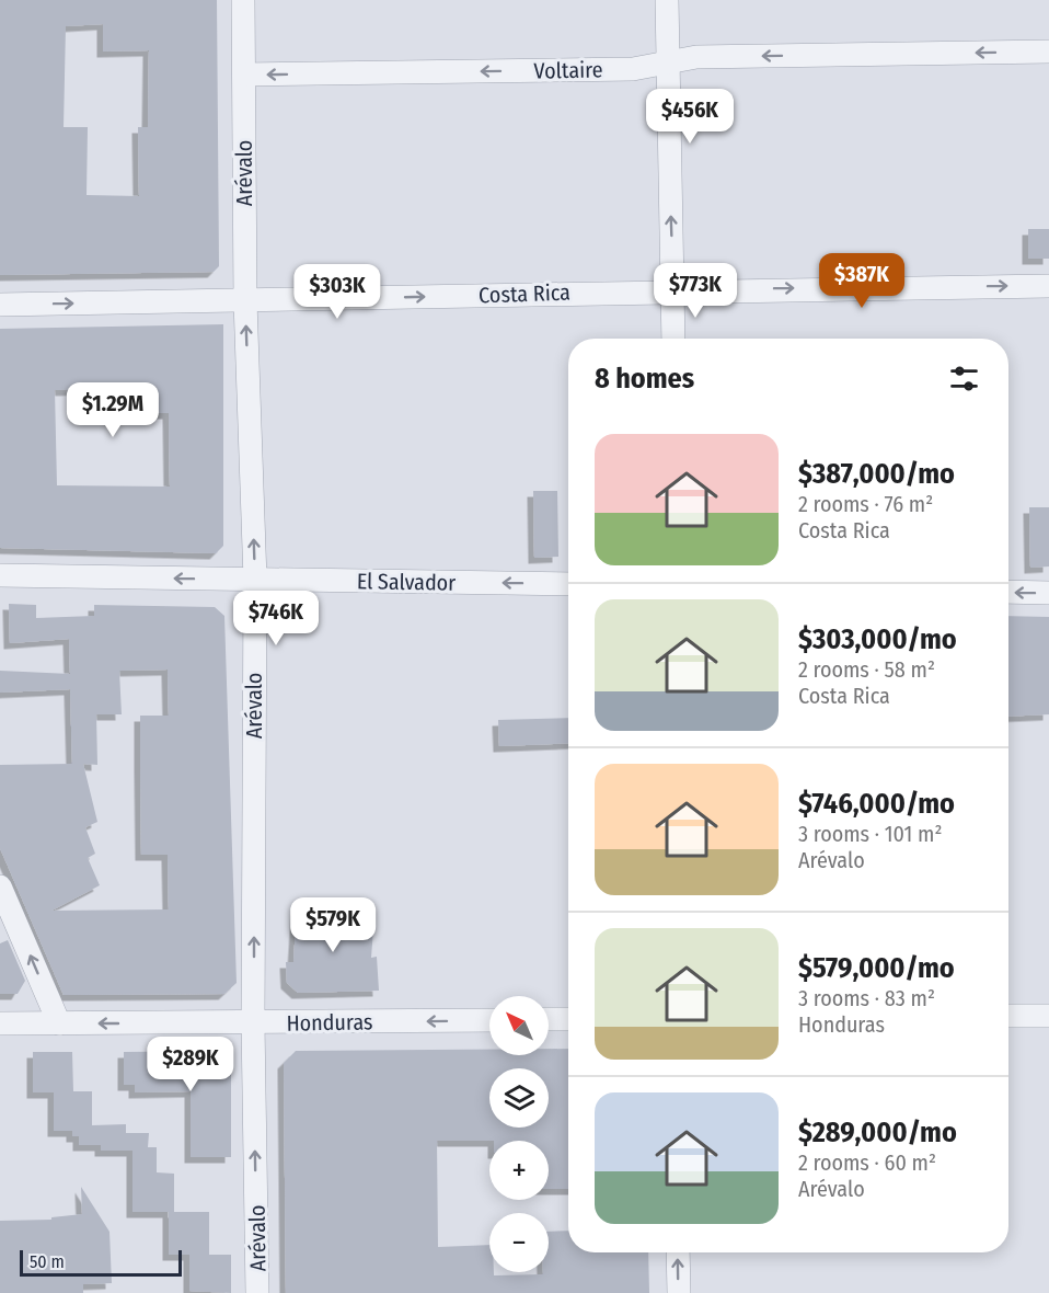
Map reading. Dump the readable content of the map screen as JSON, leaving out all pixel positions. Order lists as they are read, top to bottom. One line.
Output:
{"streets":{"street":["Voltaire","Arévalo","Costa Rica","El Salvador","Honduras"]},"crossings":[["Voltaire","Arévalo"],["Arévalo","Costa Rica"],["Arévalo","El Salvador"],["Arévalo","Honduras"]],"one_way":["Voltaire","Arévalo","Costa Rica","El Salvador","Honduras"],"scale_bar":"50 m","north":"top left","page":{"price":["$456K","$387K","$773K","$303K","$1.29M","$746K","$579K","$289K"],"heading":"8 homes","list":[{"name":"$387,000/mo","note":"2 rooms · 76 m² · Costa Rica"},{"name":"$303,000/mo","note":"2 rooms · 58 m² · Costa Rica"},{"name":"$746,000/mo","note":"3 rooms · 101 m² · Arévalo"},{"name":"$579,000/mo","note":"3 rooms · 83 m² · Honduras"},{"name":"$289,000/mo","note":"2 rooms · 60 m² · Arévalo"}],"map_buttons":["+","−"],"scale":"50 m"}}
